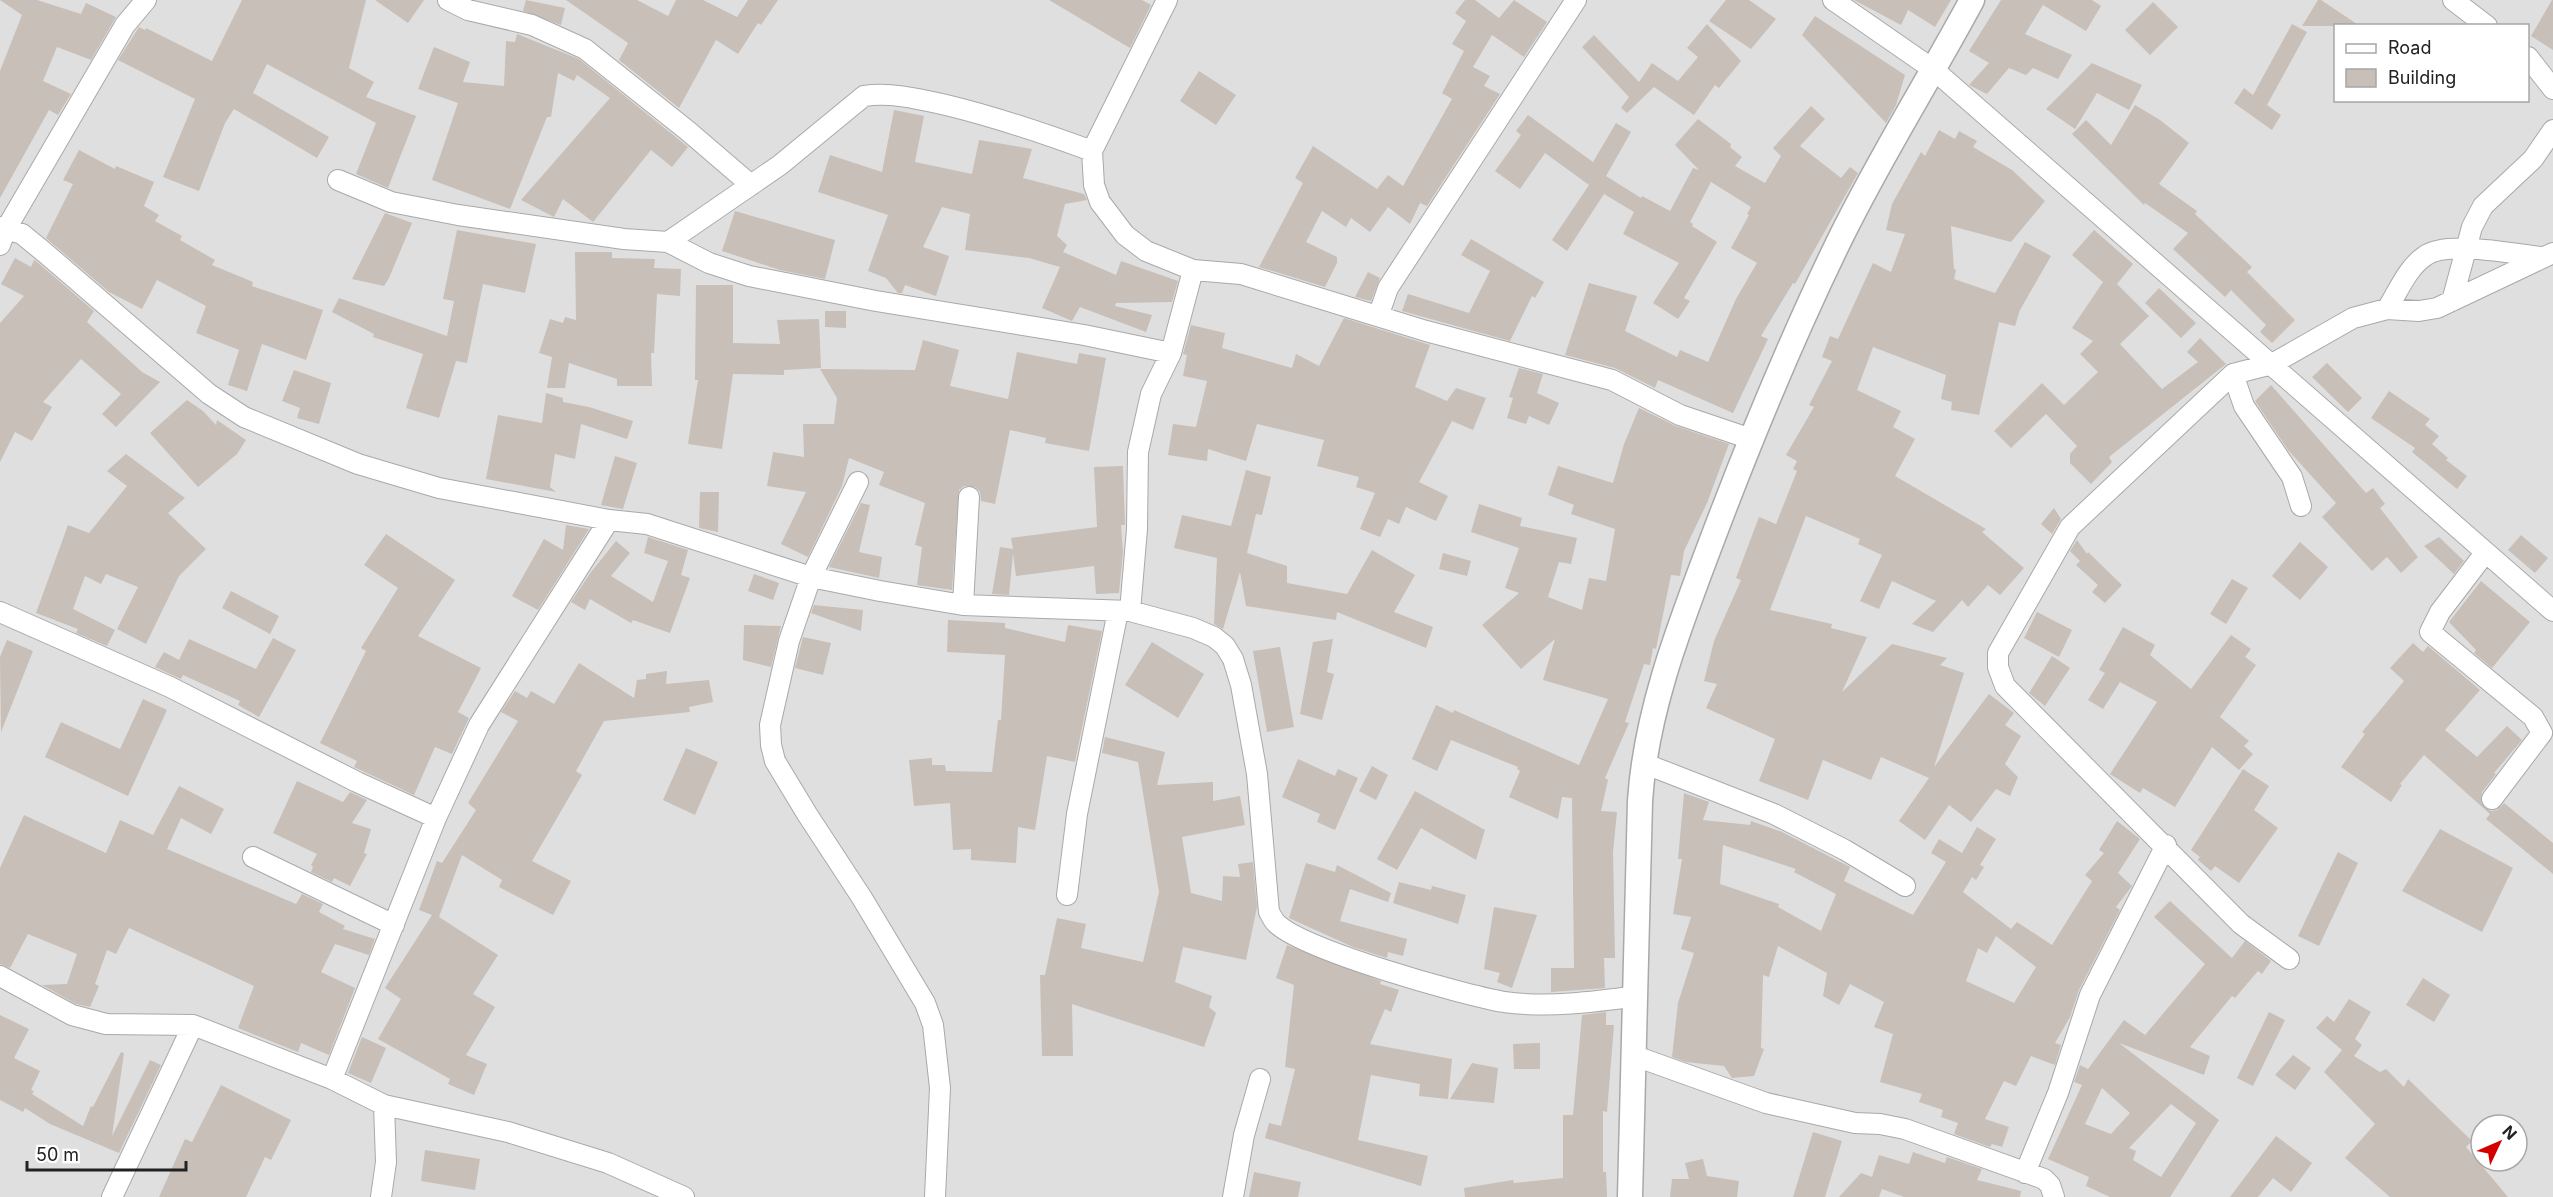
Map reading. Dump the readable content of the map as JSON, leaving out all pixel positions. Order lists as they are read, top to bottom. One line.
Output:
{"legend":["Road","Building"],"scale_bar":"50 m","north":"top right"}
